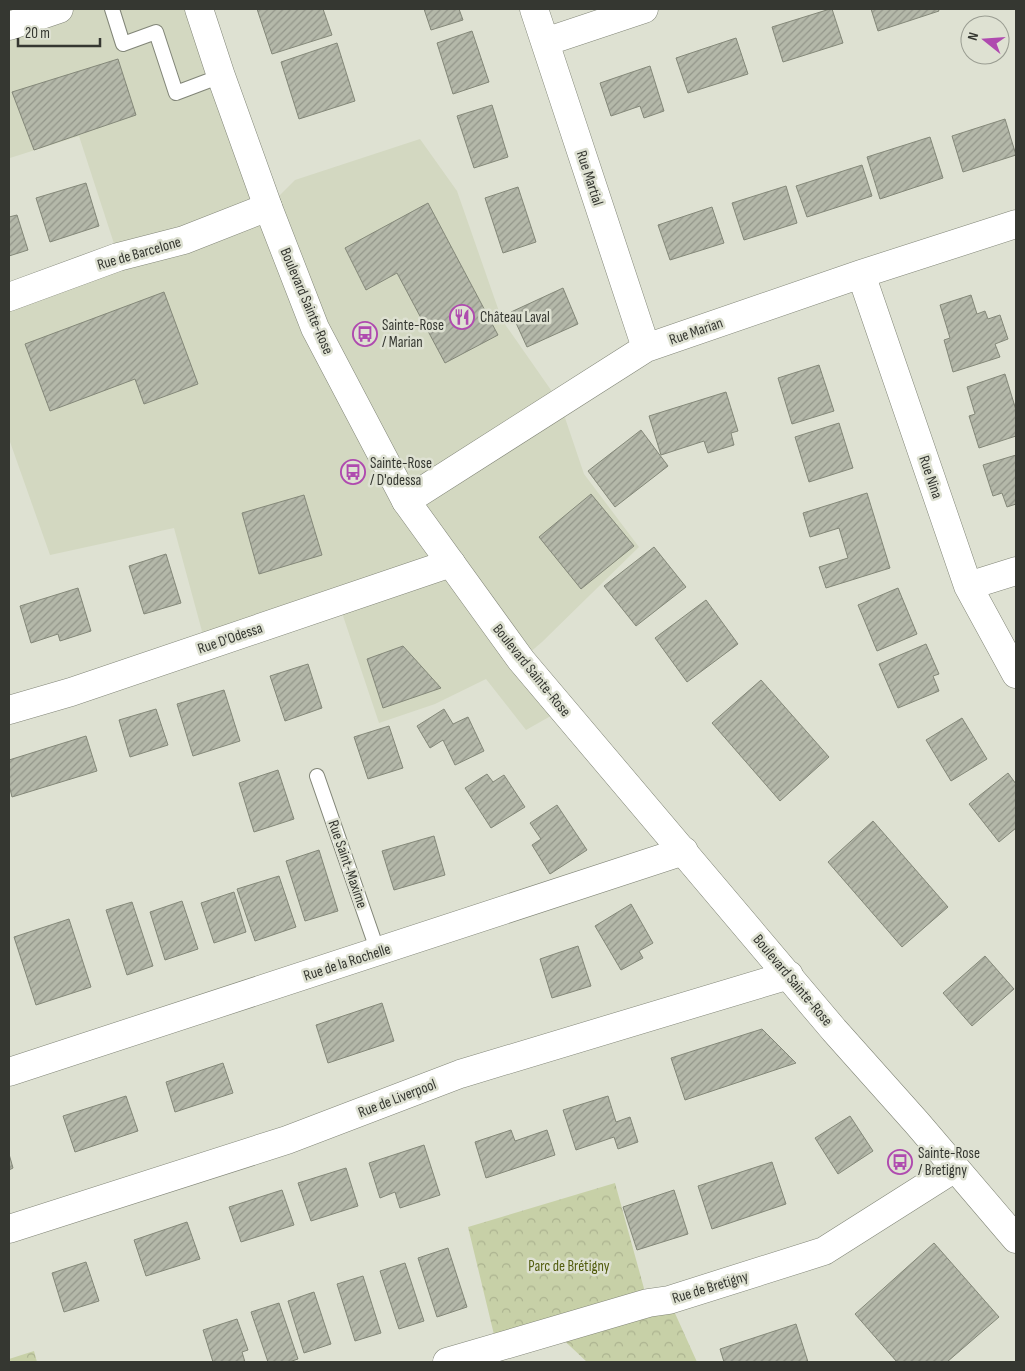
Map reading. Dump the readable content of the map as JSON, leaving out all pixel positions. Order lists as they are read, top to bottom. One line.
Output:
{"streets":{"street":["Rue Martial","Rue de Barcelone","Boulevard Sainte-Rose","Rue Marian","Rue Nina","Rue D'Odessa","Rue de la Rochelle","Rue de Liverpool","Rue de Bretigny"],"lane":["Rue Saint-Maxime"]},"crossings":[["Rue Martial","Rue Marian"],["Rue de Barcelone","Boulevard Sainte-Rose"],["Boulevard Sainte-Rose","Rue Marian"],["Boulevard Sainte-Rose","Rue D'Odessa"],["Boulevard Sainte-Rose","Rue de la Rochelle"],["Boulevard Sainte-Rose","Rue de Liverpool"],["Boulevard Sainte-Rose","Rue de Bretigny"],["Rue Marian","Rue Nina"],["Rue Saint-Maxime","Rue de la Rochelle"]],"parks":["Parc de Brétigny"],"places":{"restaurant":["Château Laval"],"bus stop":["Sainte-Rose / Marian","Sainte-Rose / D'odessa","Sainte-Rose / Bretigny"]},"scale_bar":"20 m","north":"left"}
